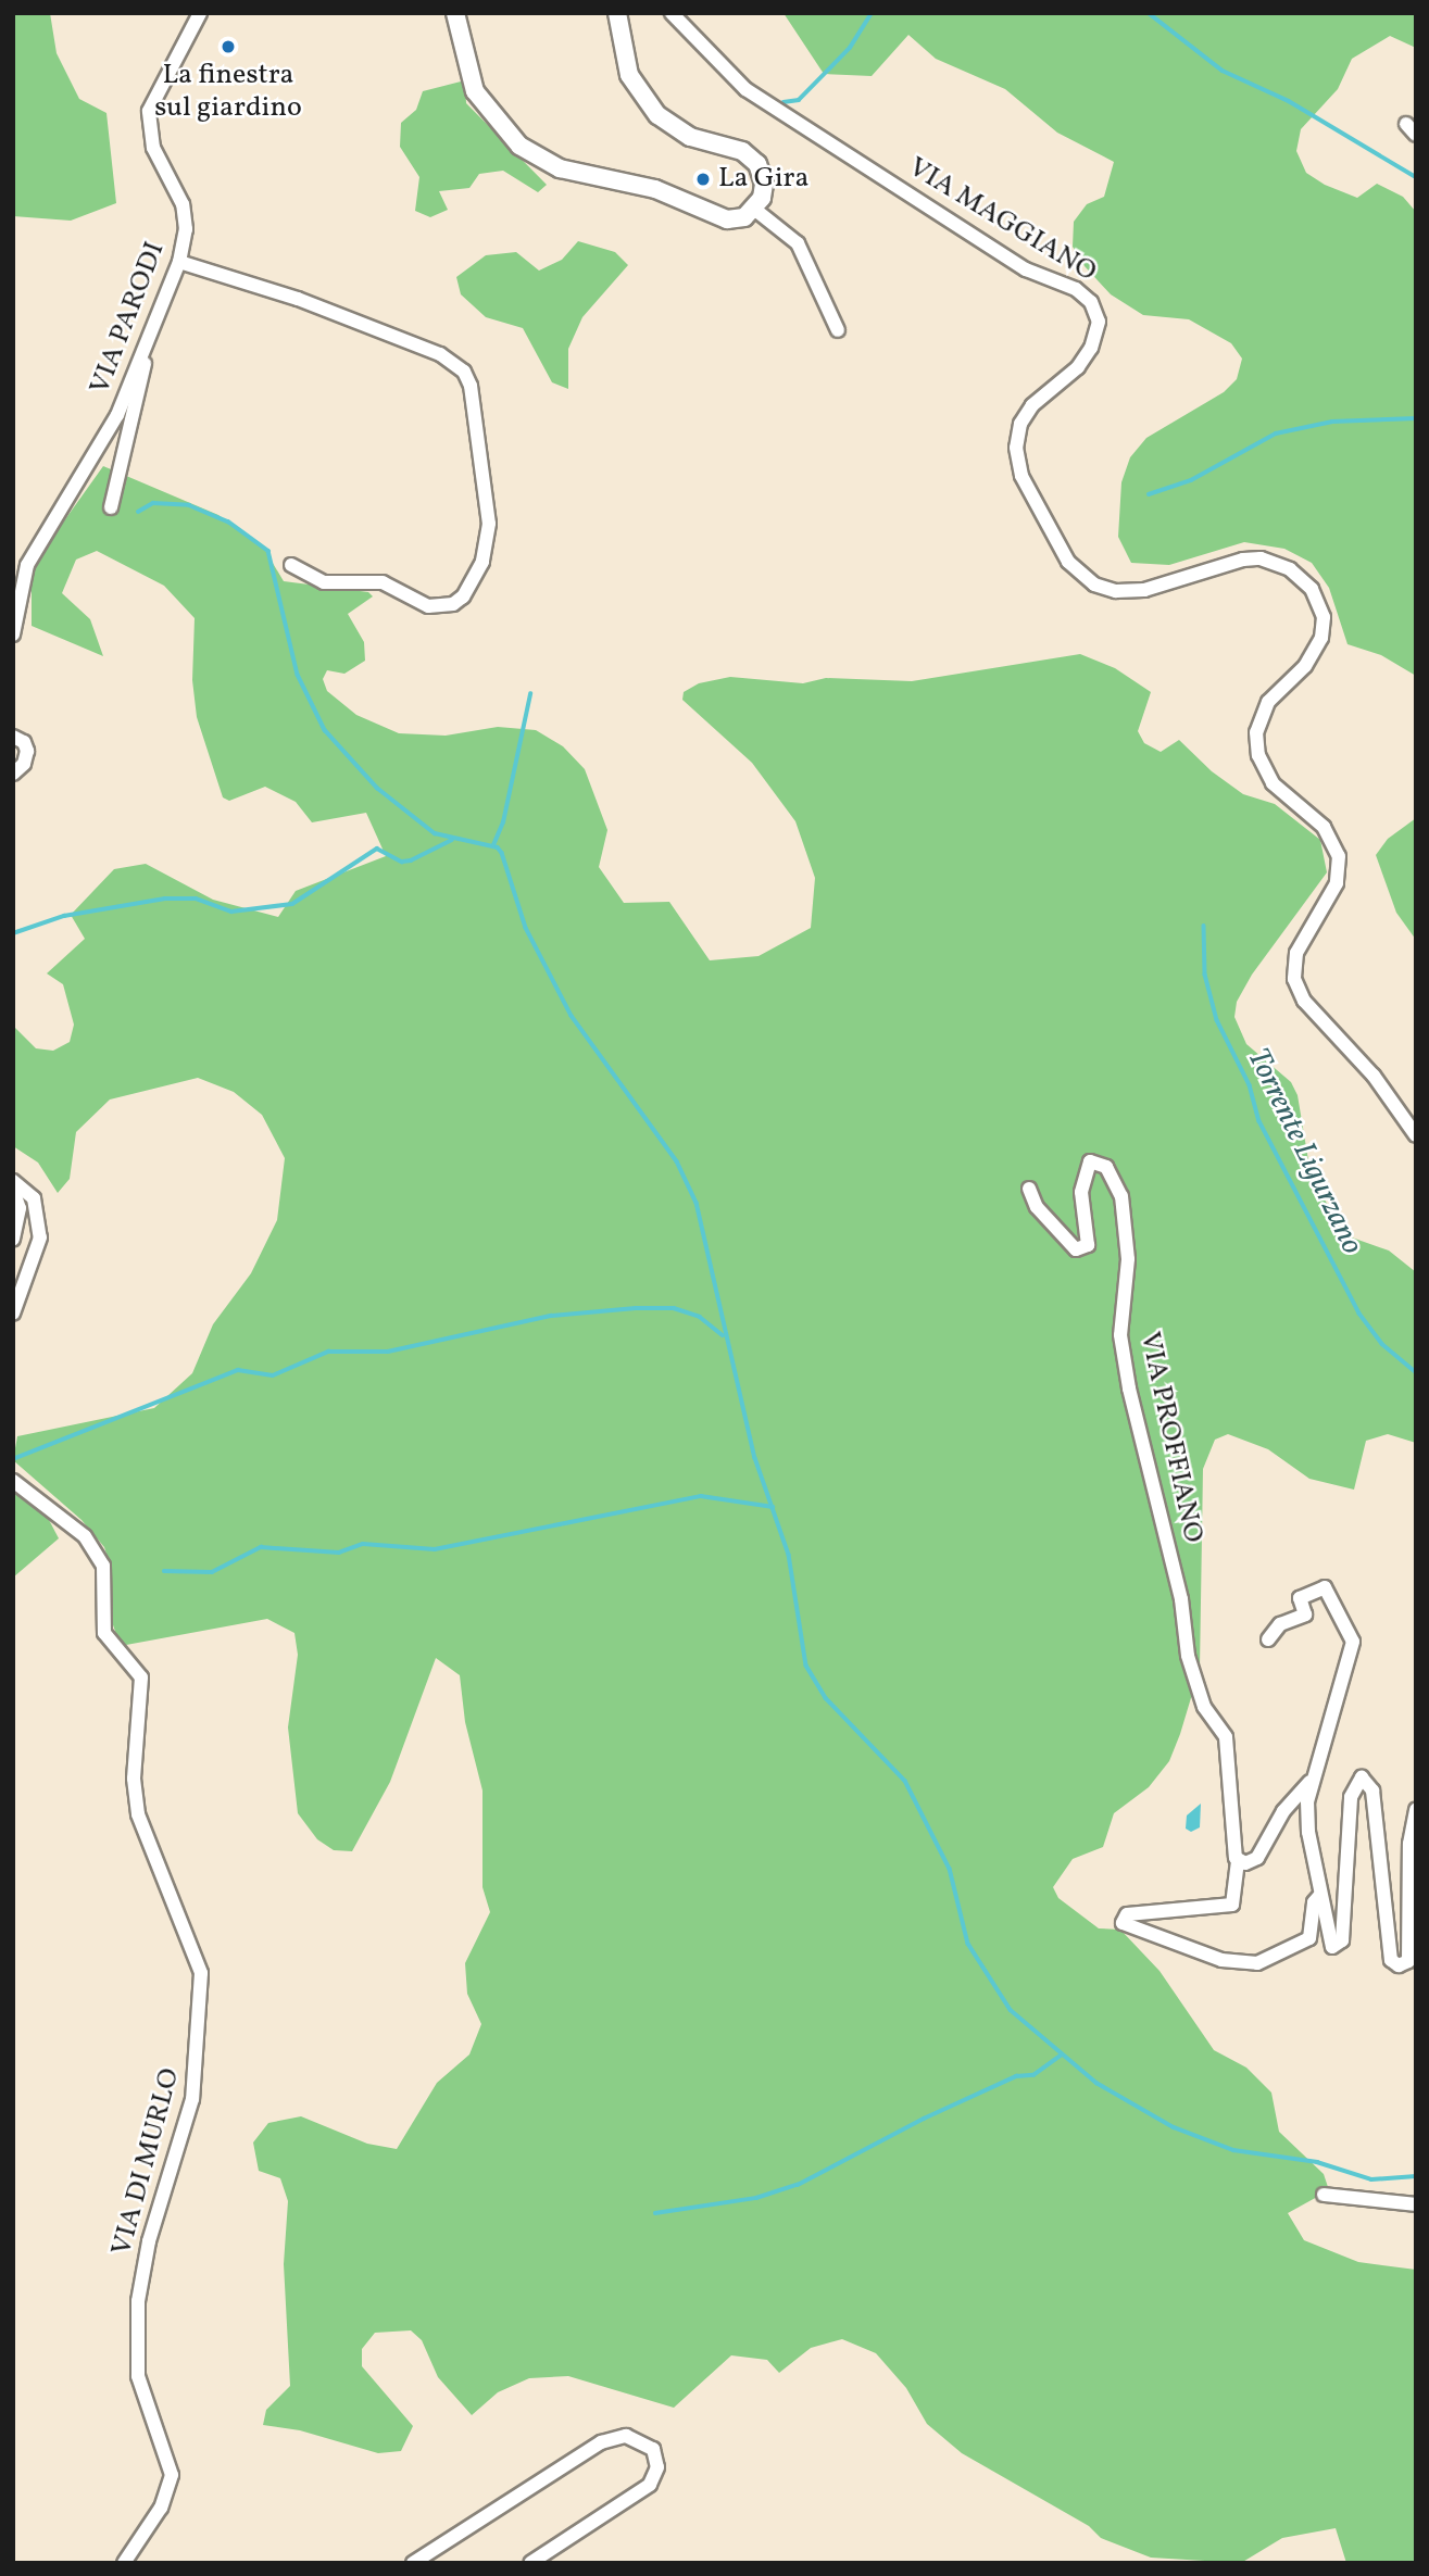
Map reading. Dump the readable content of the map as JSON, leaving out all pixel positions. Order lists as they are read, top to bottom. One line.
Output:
{"streets":{"street":["VIA MAGGIANO","VIA PARODI","VIA PROFFIANO","VIA DI MURLO"]},"water":["Torrente Ligurzano"],"places":["La finestra sul giardino","La Gira"]}
